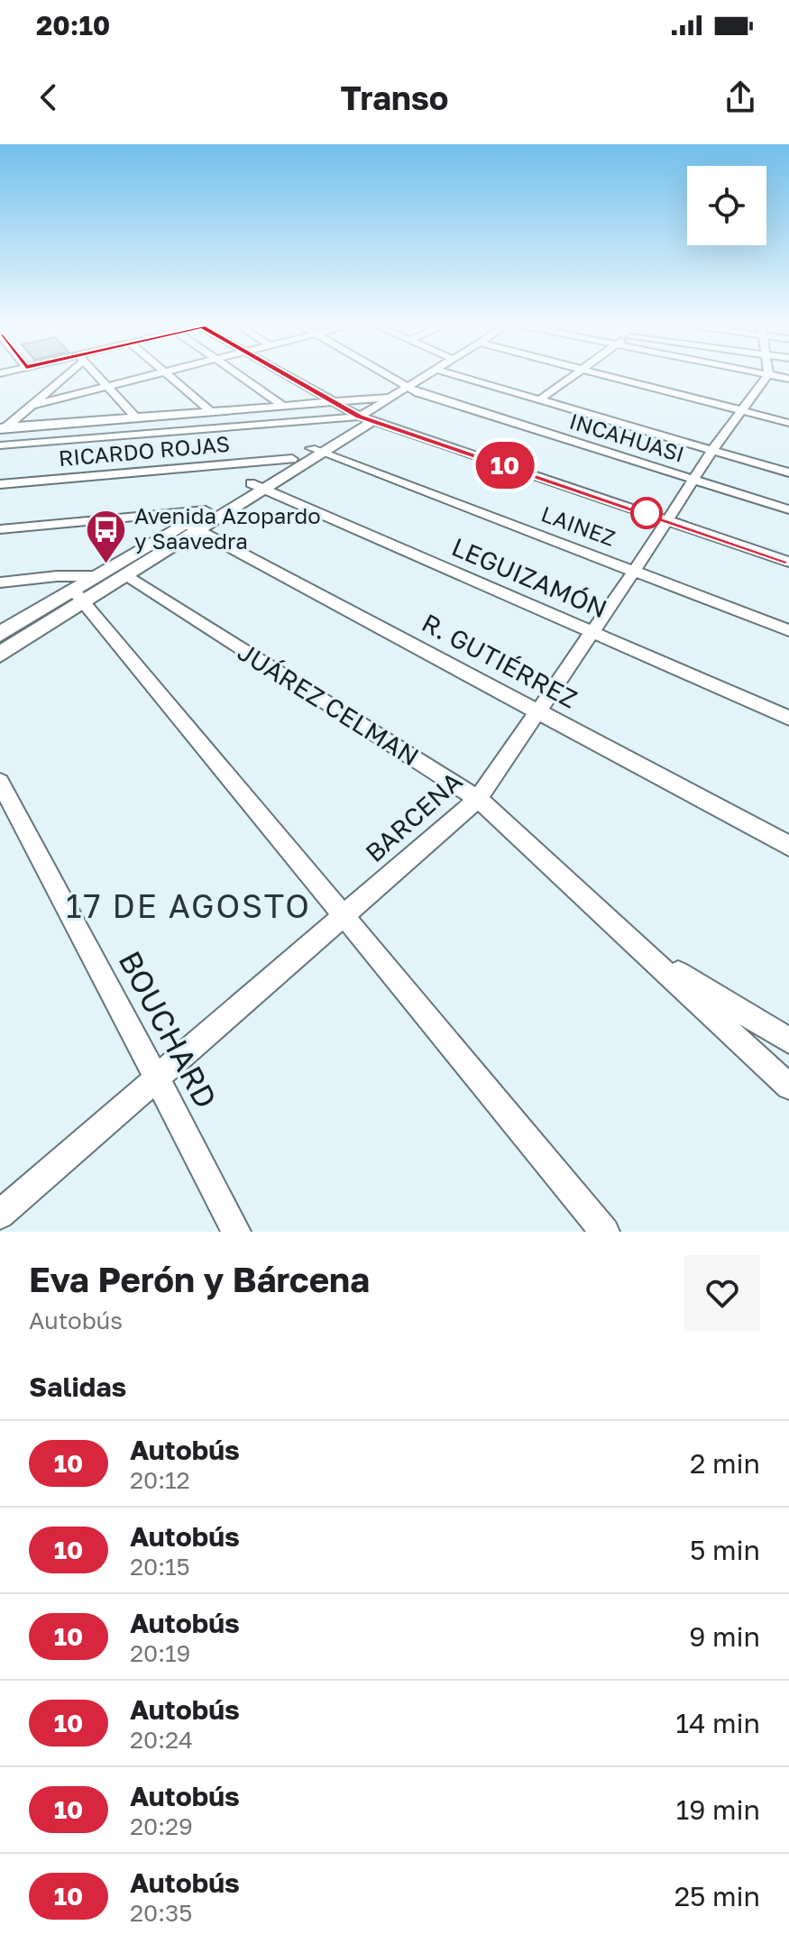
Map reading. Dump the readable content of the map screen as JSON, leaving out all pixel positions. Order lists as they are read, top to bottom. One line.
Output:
{"streets":{"street":["INCAHUASI","RICARDO ROJAS","LAINEZ","LEGUIZAMÓN","R. GUTIÉRREZ","JUÁREZ CELMAN","BARCENA","BOUCHARD"]},"crossings":[["INCAHUASI","BARCENA"],["LAINEZ","BARCENA"],["LEGUIZAMÓN","BARCENA"],["R. GUTIÉRREZ","BARCENA"],["JUÁREZ CELMAN","BARCENA"],["BARCENA","BOUCHARD"]],"districts":["17 DE AGOSTO"],"places":{"bus stop":["Avenida Azopardo y Saavedra"]},"lines":["bus line 10"],"page":{"status":"20:10","header":"Transo","on_map":"10","heading":[["Eva Perón y Bárcena","Autobús"],"Salidas"],"list":[{"mark":"10","name":"Autobús","note":"20:12","value":"2 min"},{"mark":"10","name":"Autobús","note":"20:15","value":"5 min"},{"mark":"10","name":"Autobús","note":"20:19","value":"9 min"},{"mark":"10","name":"Autobús","note":"20:24","value":"14 min"},{"mark":"10","name":"Autobús","note":"20:29","value":"19 min"},{"mark":"10","name":"Autobús","note":"20:35","value":"25 min"}]}}
